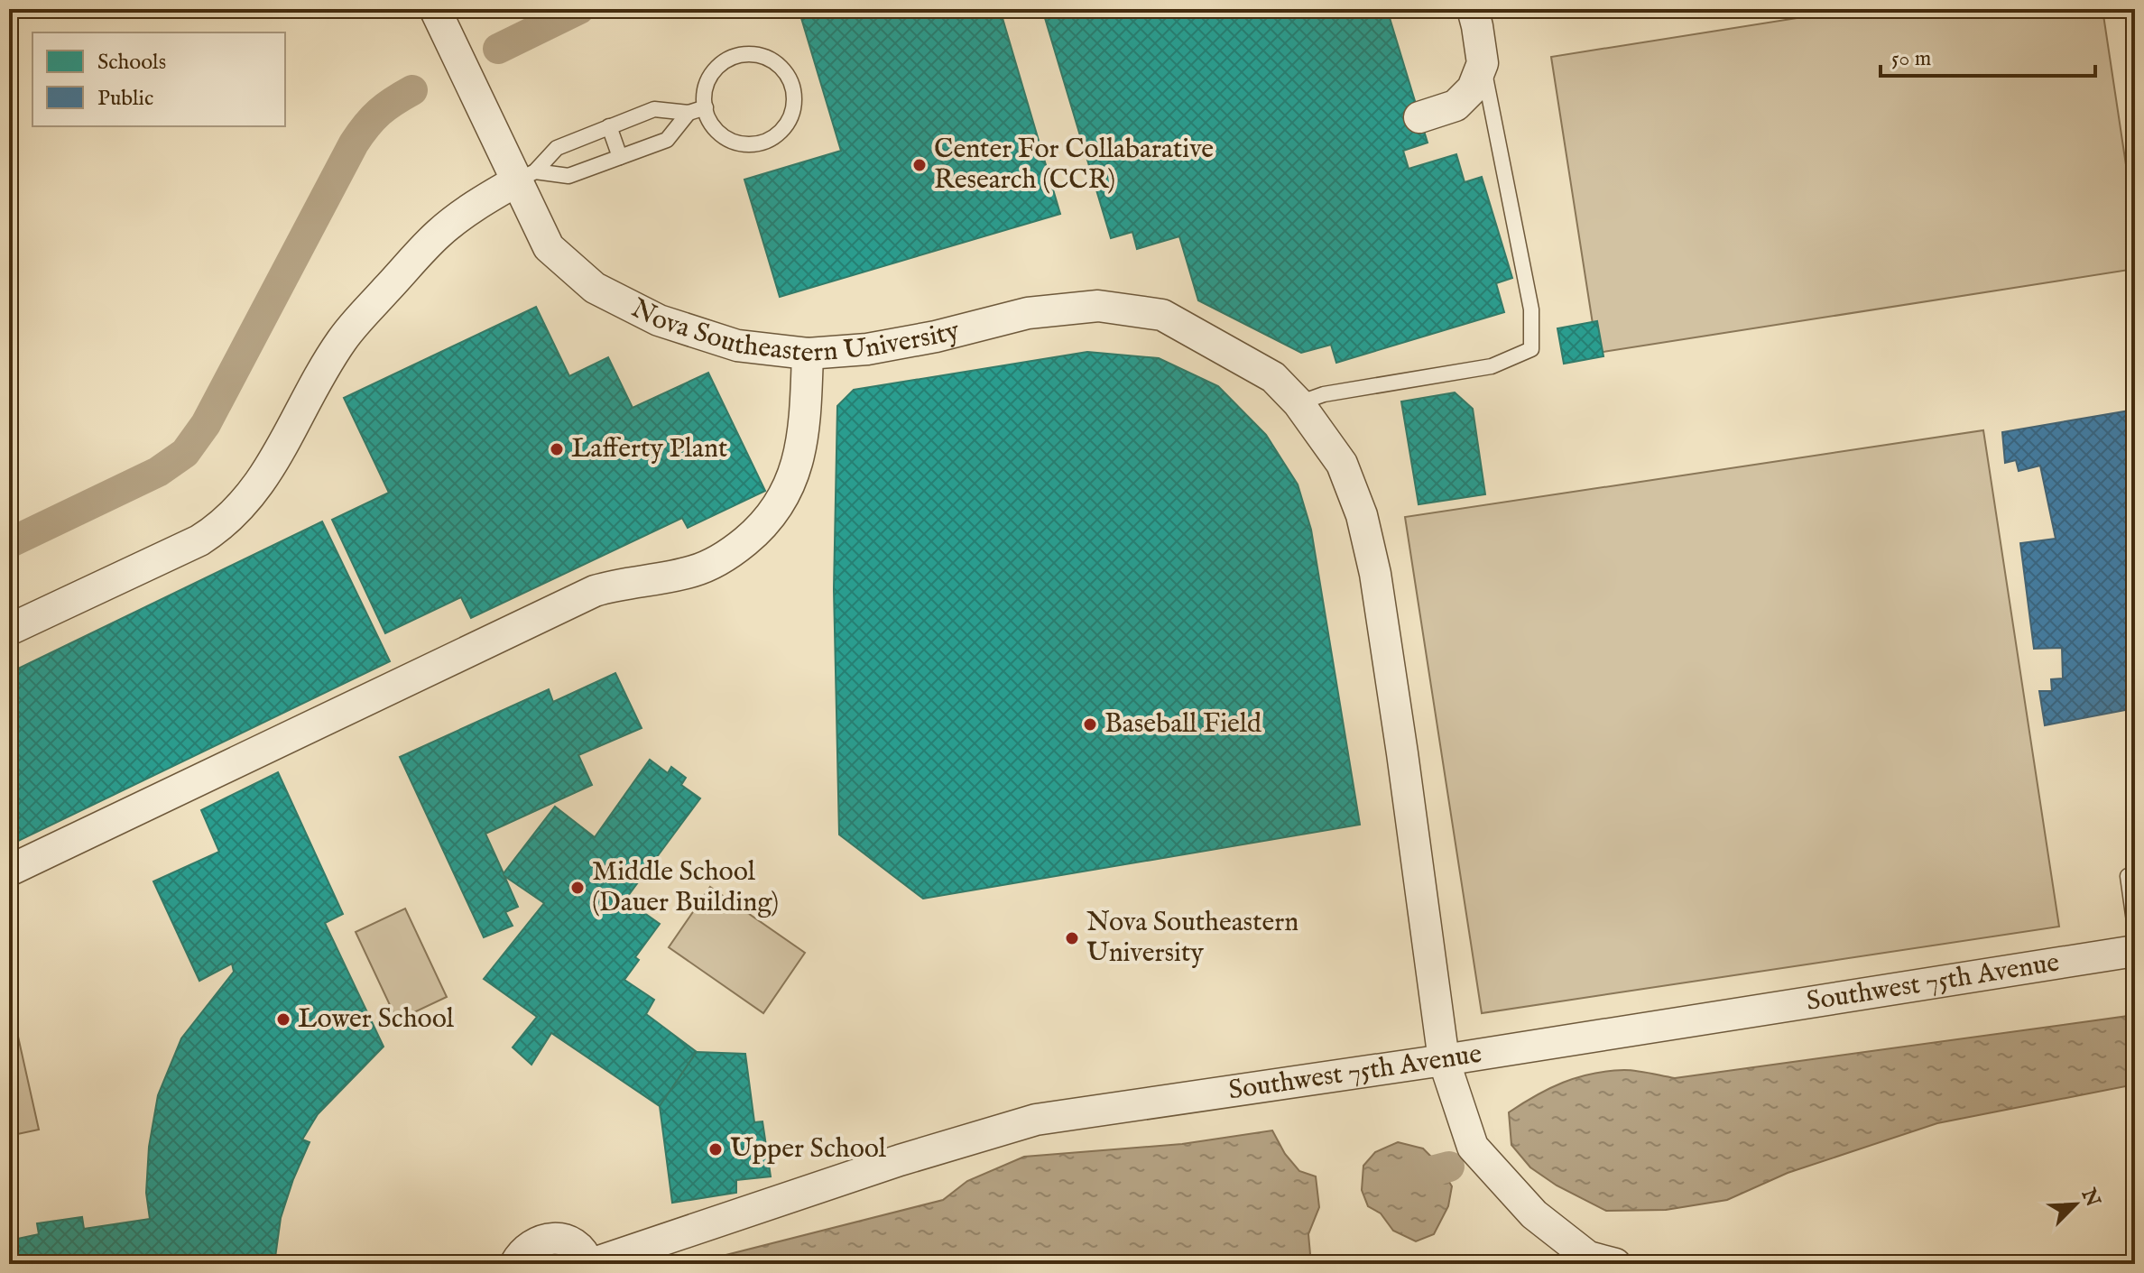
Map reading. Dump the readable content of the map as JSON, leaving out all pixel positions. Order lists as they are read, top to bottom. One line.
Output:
{"streets":{"street":["Nova Southeastern University","Southwest 75th Avenue"]},"crossings":[["Nova Southeastern University","Southwest 75th Avenue"]],"places":["Center For Collabarative Research (CCR)","Lafferty Plant","Baseball Field","Middle School (Dauer Building)","Nova Southeastern University","Lower School","Upper School"],"legend":["Schools","Public"],"scale_bar":"50 m","north":"top right"}
